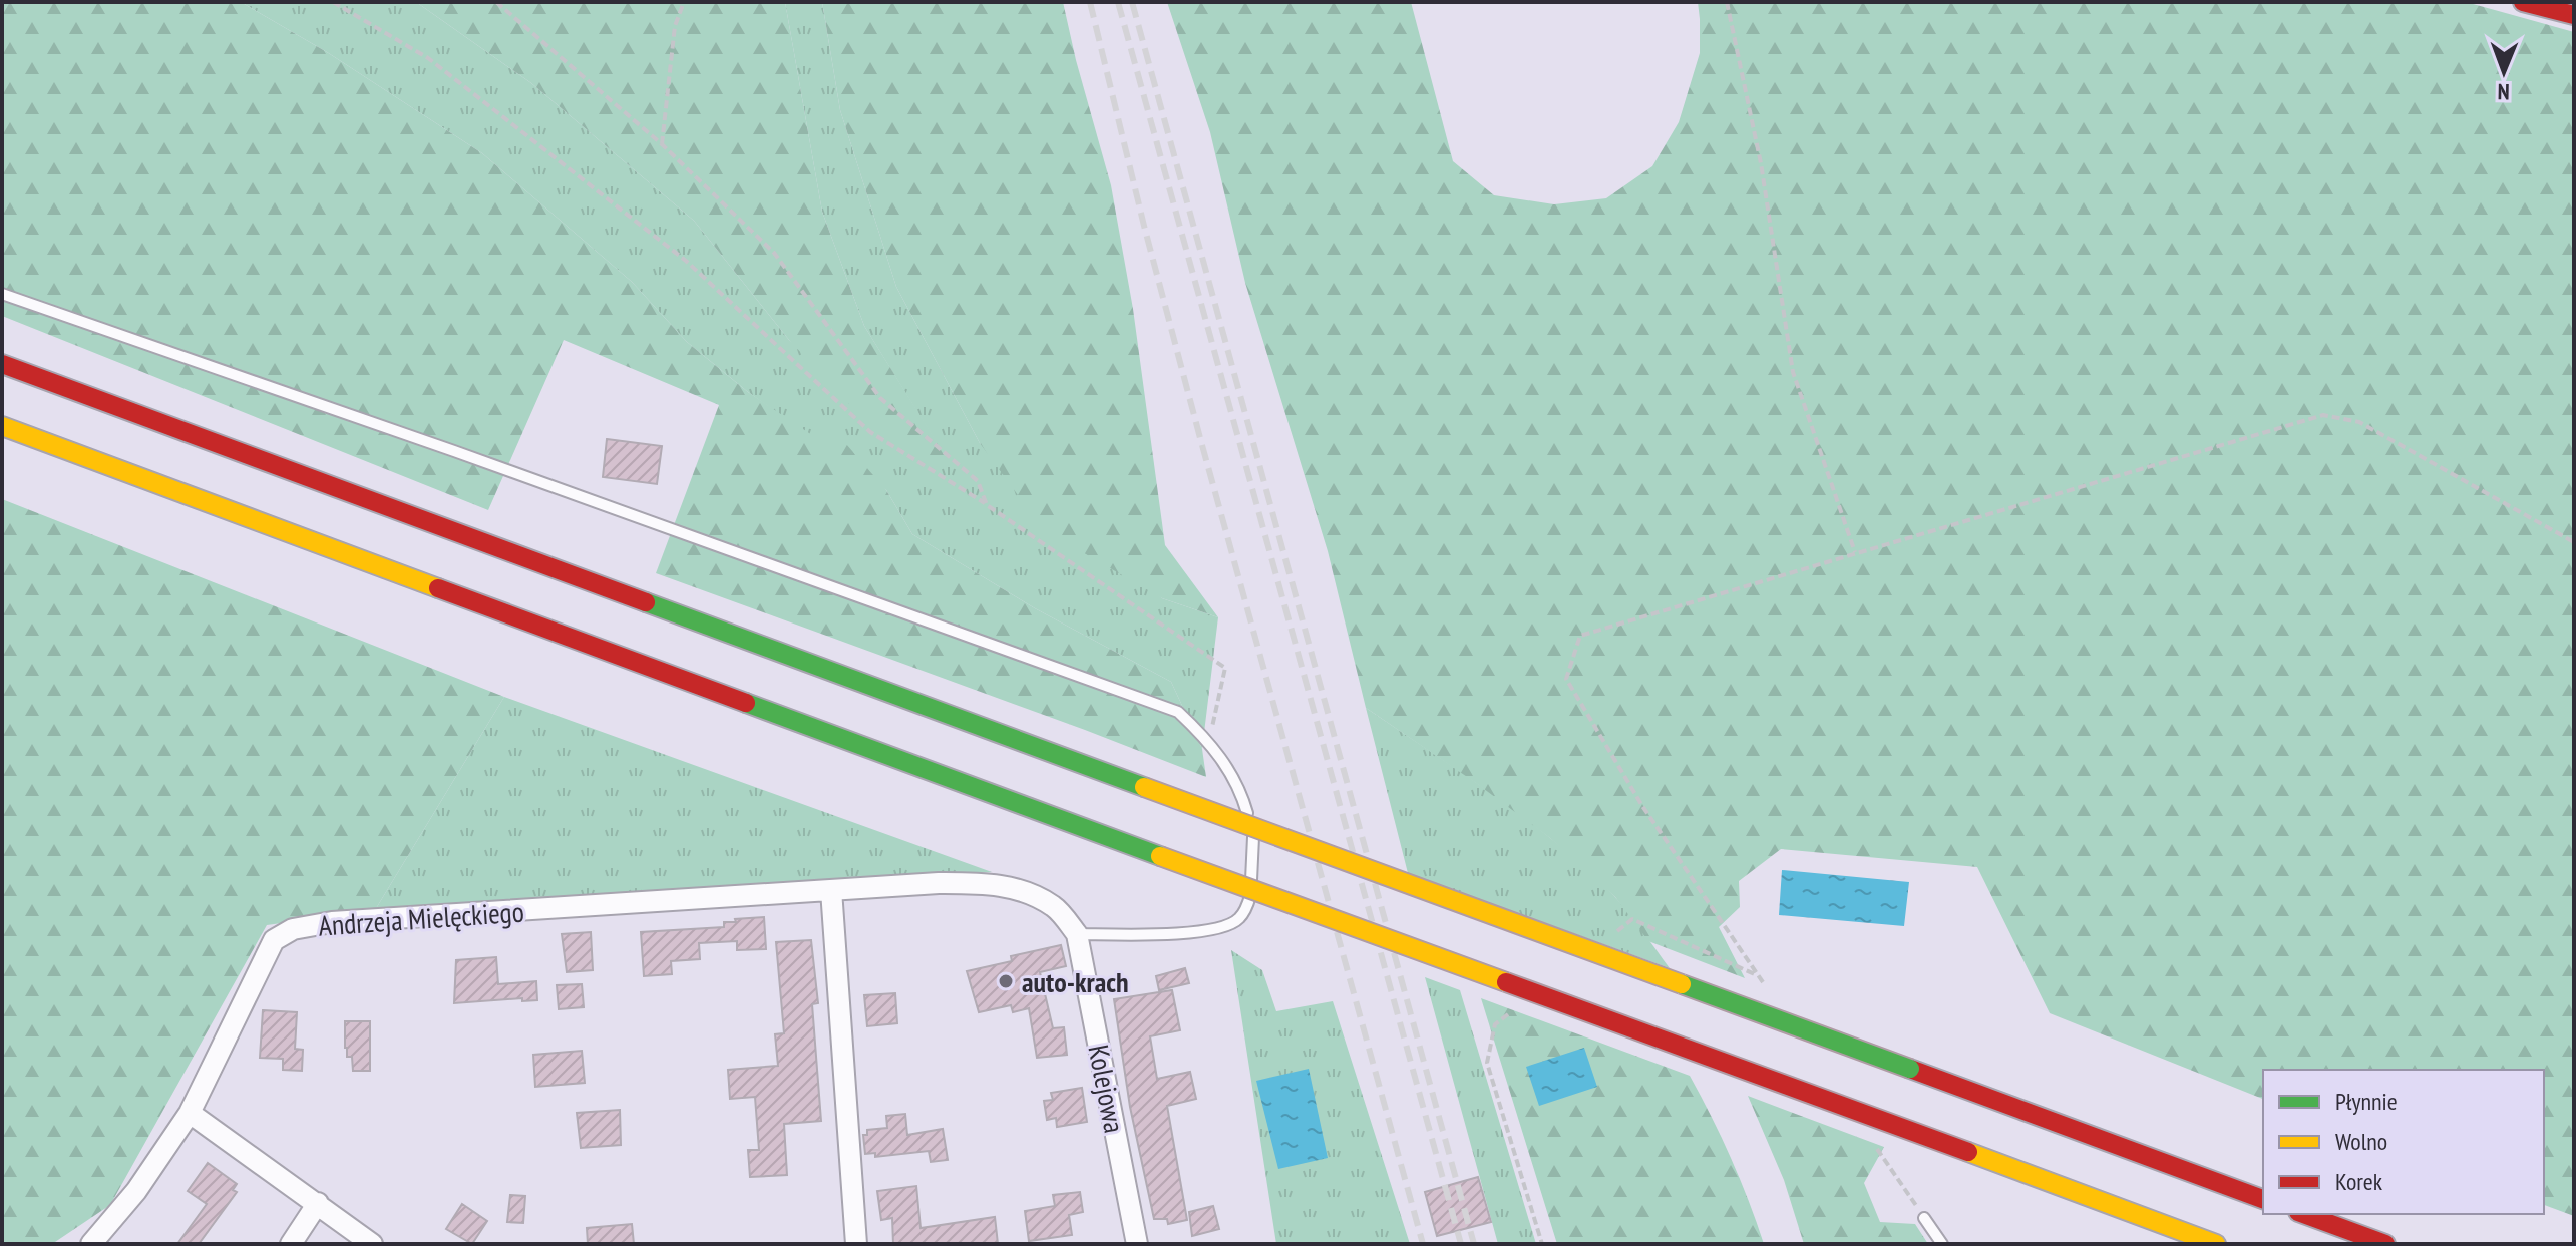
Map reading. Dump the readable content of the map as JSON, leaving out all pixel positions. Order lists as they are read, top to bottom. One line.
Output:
{"streets":{"street":["Andrzeja Mielęckiego","Kolejowa"]},"crossings":[["Andrzeja Mielęckiego","Kolejowa"]],"places":["auto-krach"],"legend":["Płynnie","Wolno","Korek"],"north":"bottom"}
